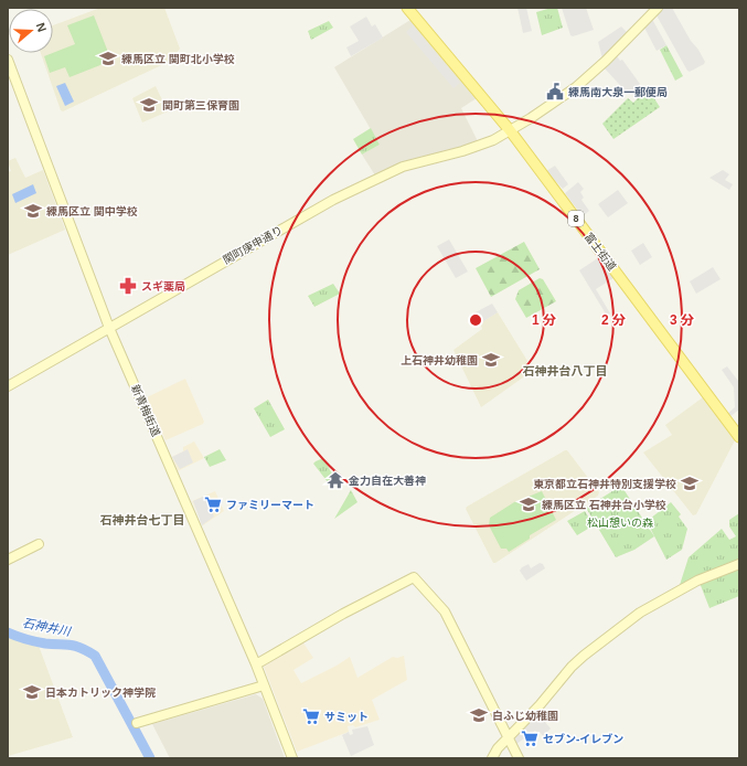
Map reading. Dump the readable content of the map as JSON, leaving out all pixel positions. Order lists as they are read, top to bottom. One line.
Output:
{"streets":{"main road":["8","富士街道"],"street":["関町庚申通り","新青梅街道"]},"crossings":[["関町庚申通り","富士街道"],["関町庚申通り","新青梅街道"]],"districts":["石神井台八丁目","石神井台七丁目"],"water":["石神井川"],"parks":["松山憩いの森"],"places":{"school or university":["練馬区立 関町北小学校","関町第三保育園","練馬区立 関中学校","上石神井幼稚園","東京都立石神井特別支援学校","練馬区立 石神井台小学校","日本カトリック神学院","白ふじ幼稚園"],"public building":["練馬南大泉一郵便局"],"pharmacy":["スギ薬局"],"temple":["金力自在大善神"],"supermarket":["ファミリーマート","サミット","セブン-イレブン"]},"north":"right","rings":["1 分","2 分","3 分"]}
